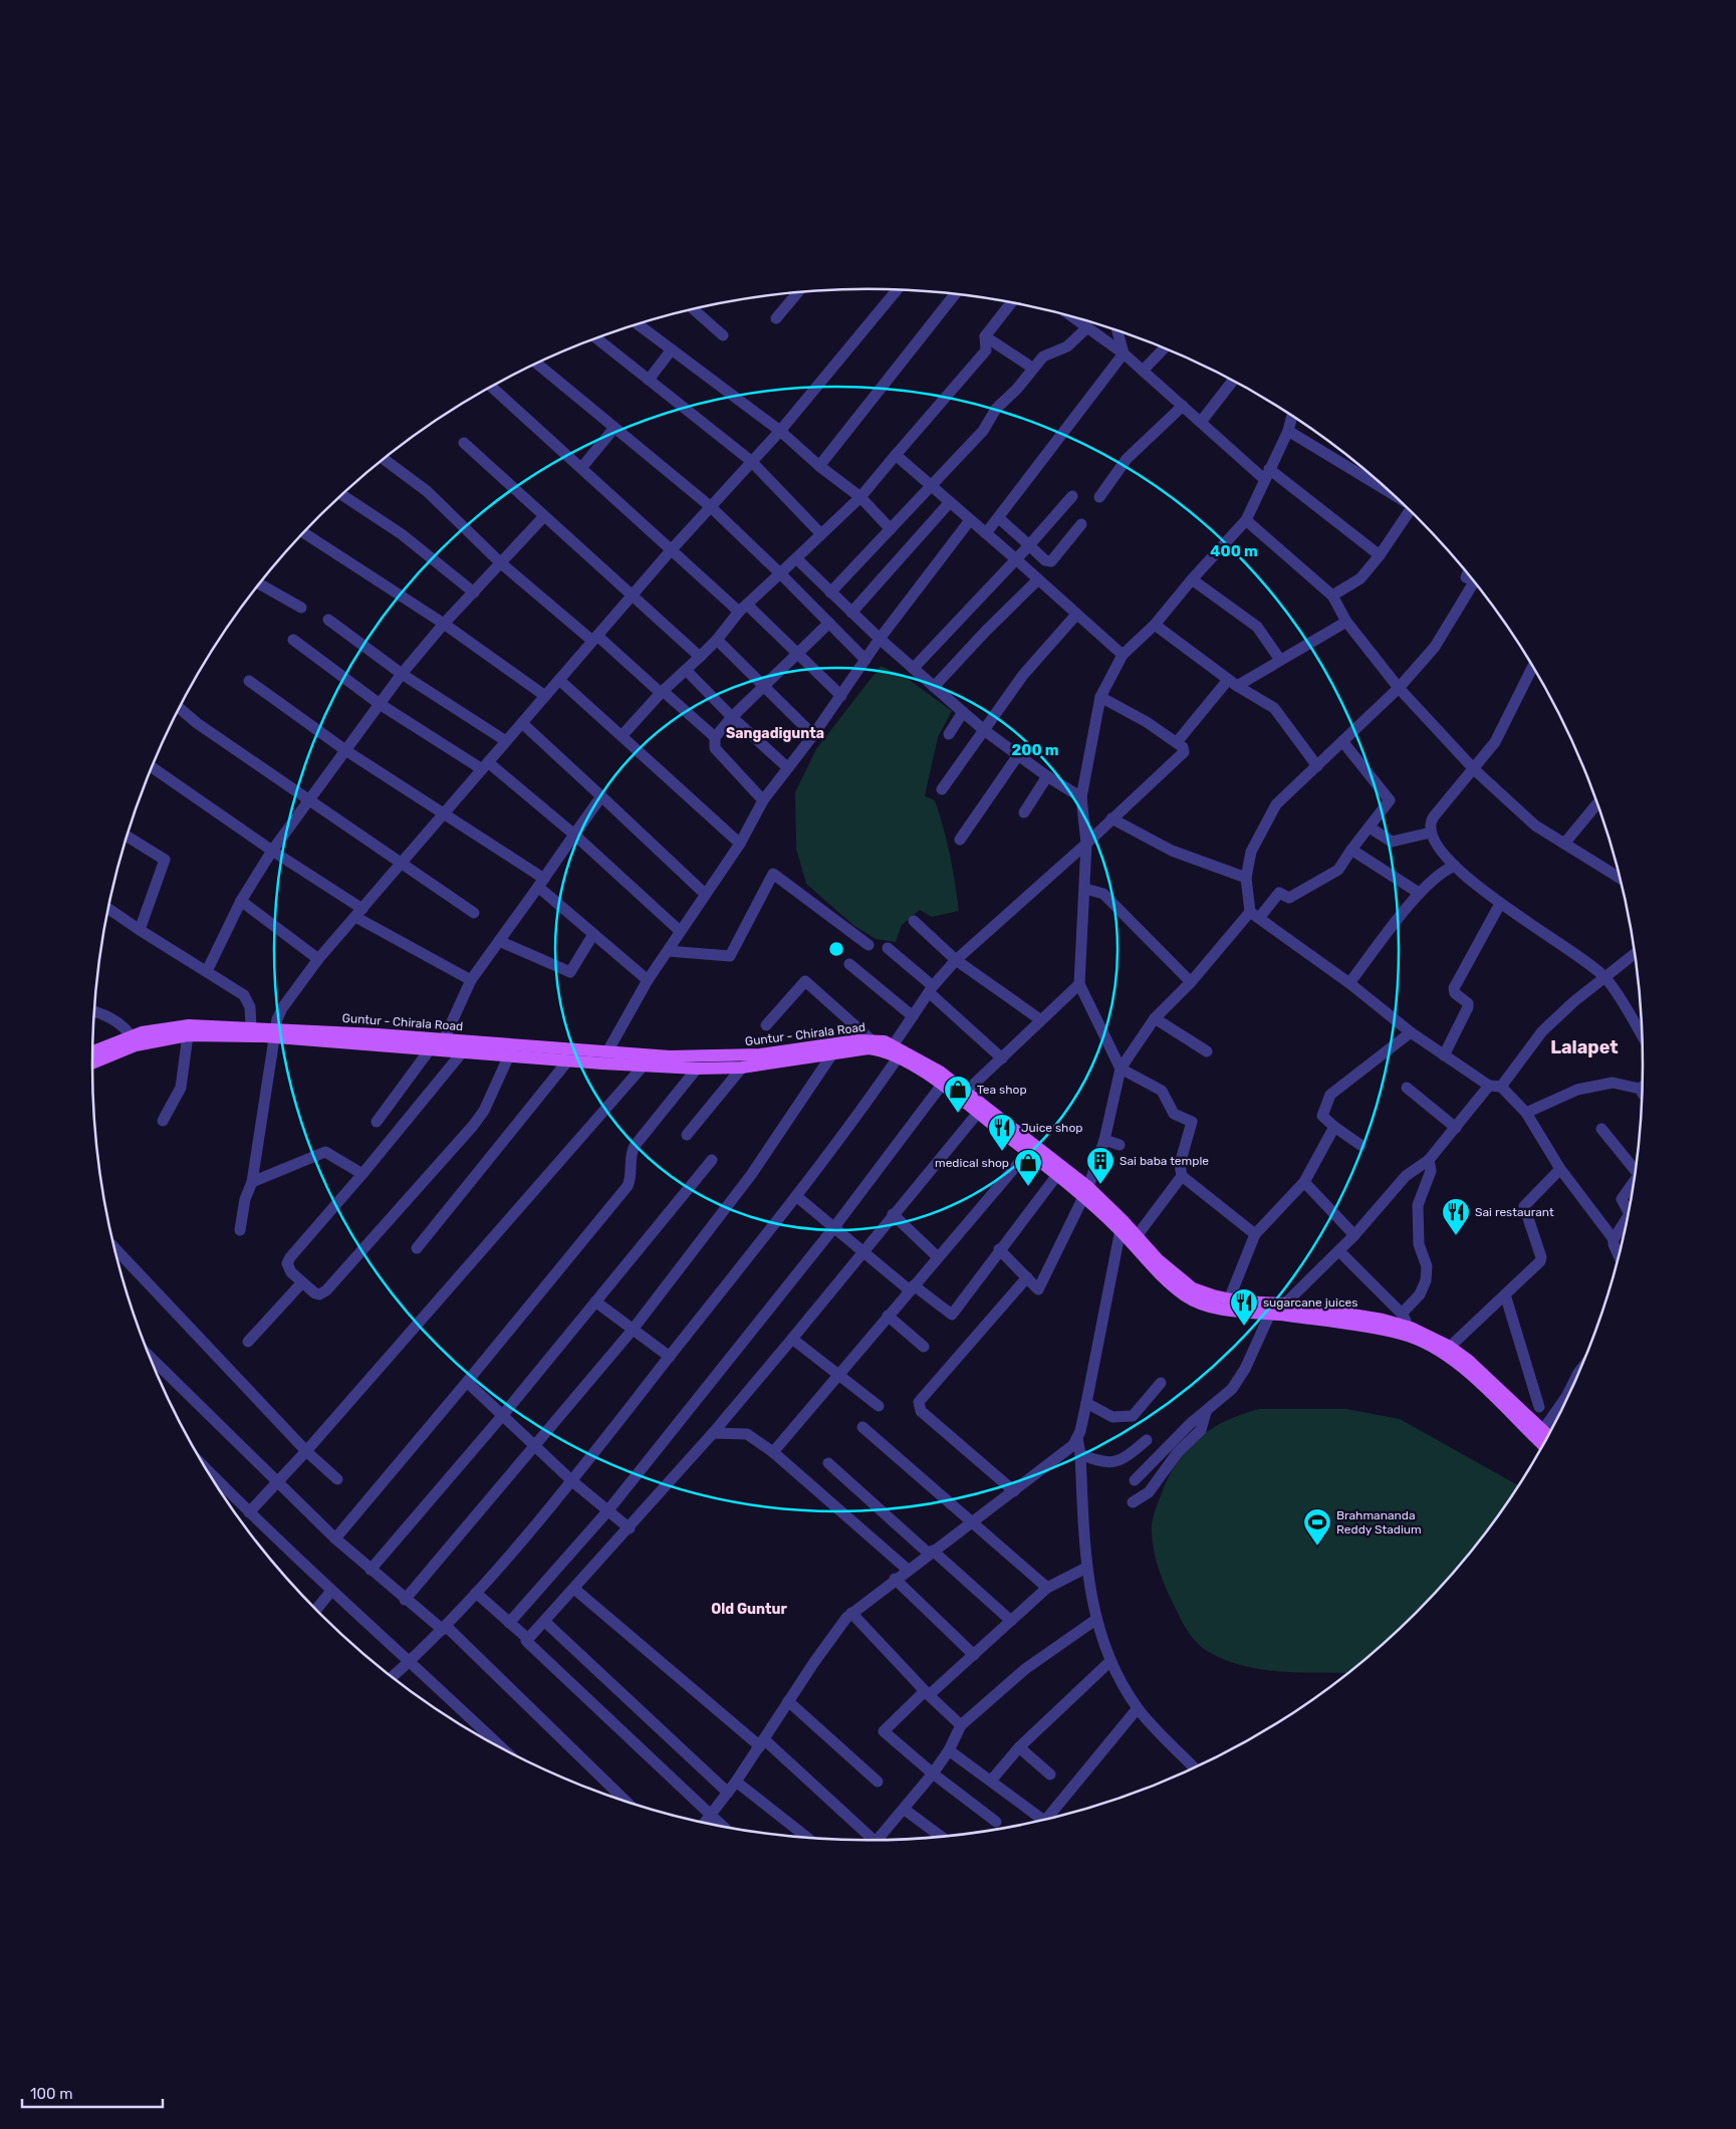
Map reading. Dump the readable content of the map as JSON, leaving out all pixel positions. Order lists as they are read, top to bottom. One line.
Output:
{"streets":{"main road":["Guntur - Chirala Road"]},"districts":["Sangadigunta","Lalapet","Old Guntur"],"places":{"shop":["Tea shop","medical shop"],"restaurant":["Juice shop","Sai restaurant","sugarcane juices"],"building":["Sai baba temple"],"sports":["Brahmananda Reddy Stadium"]},"scale_bar":"100 m","rings":["400 m","200 m"]}
